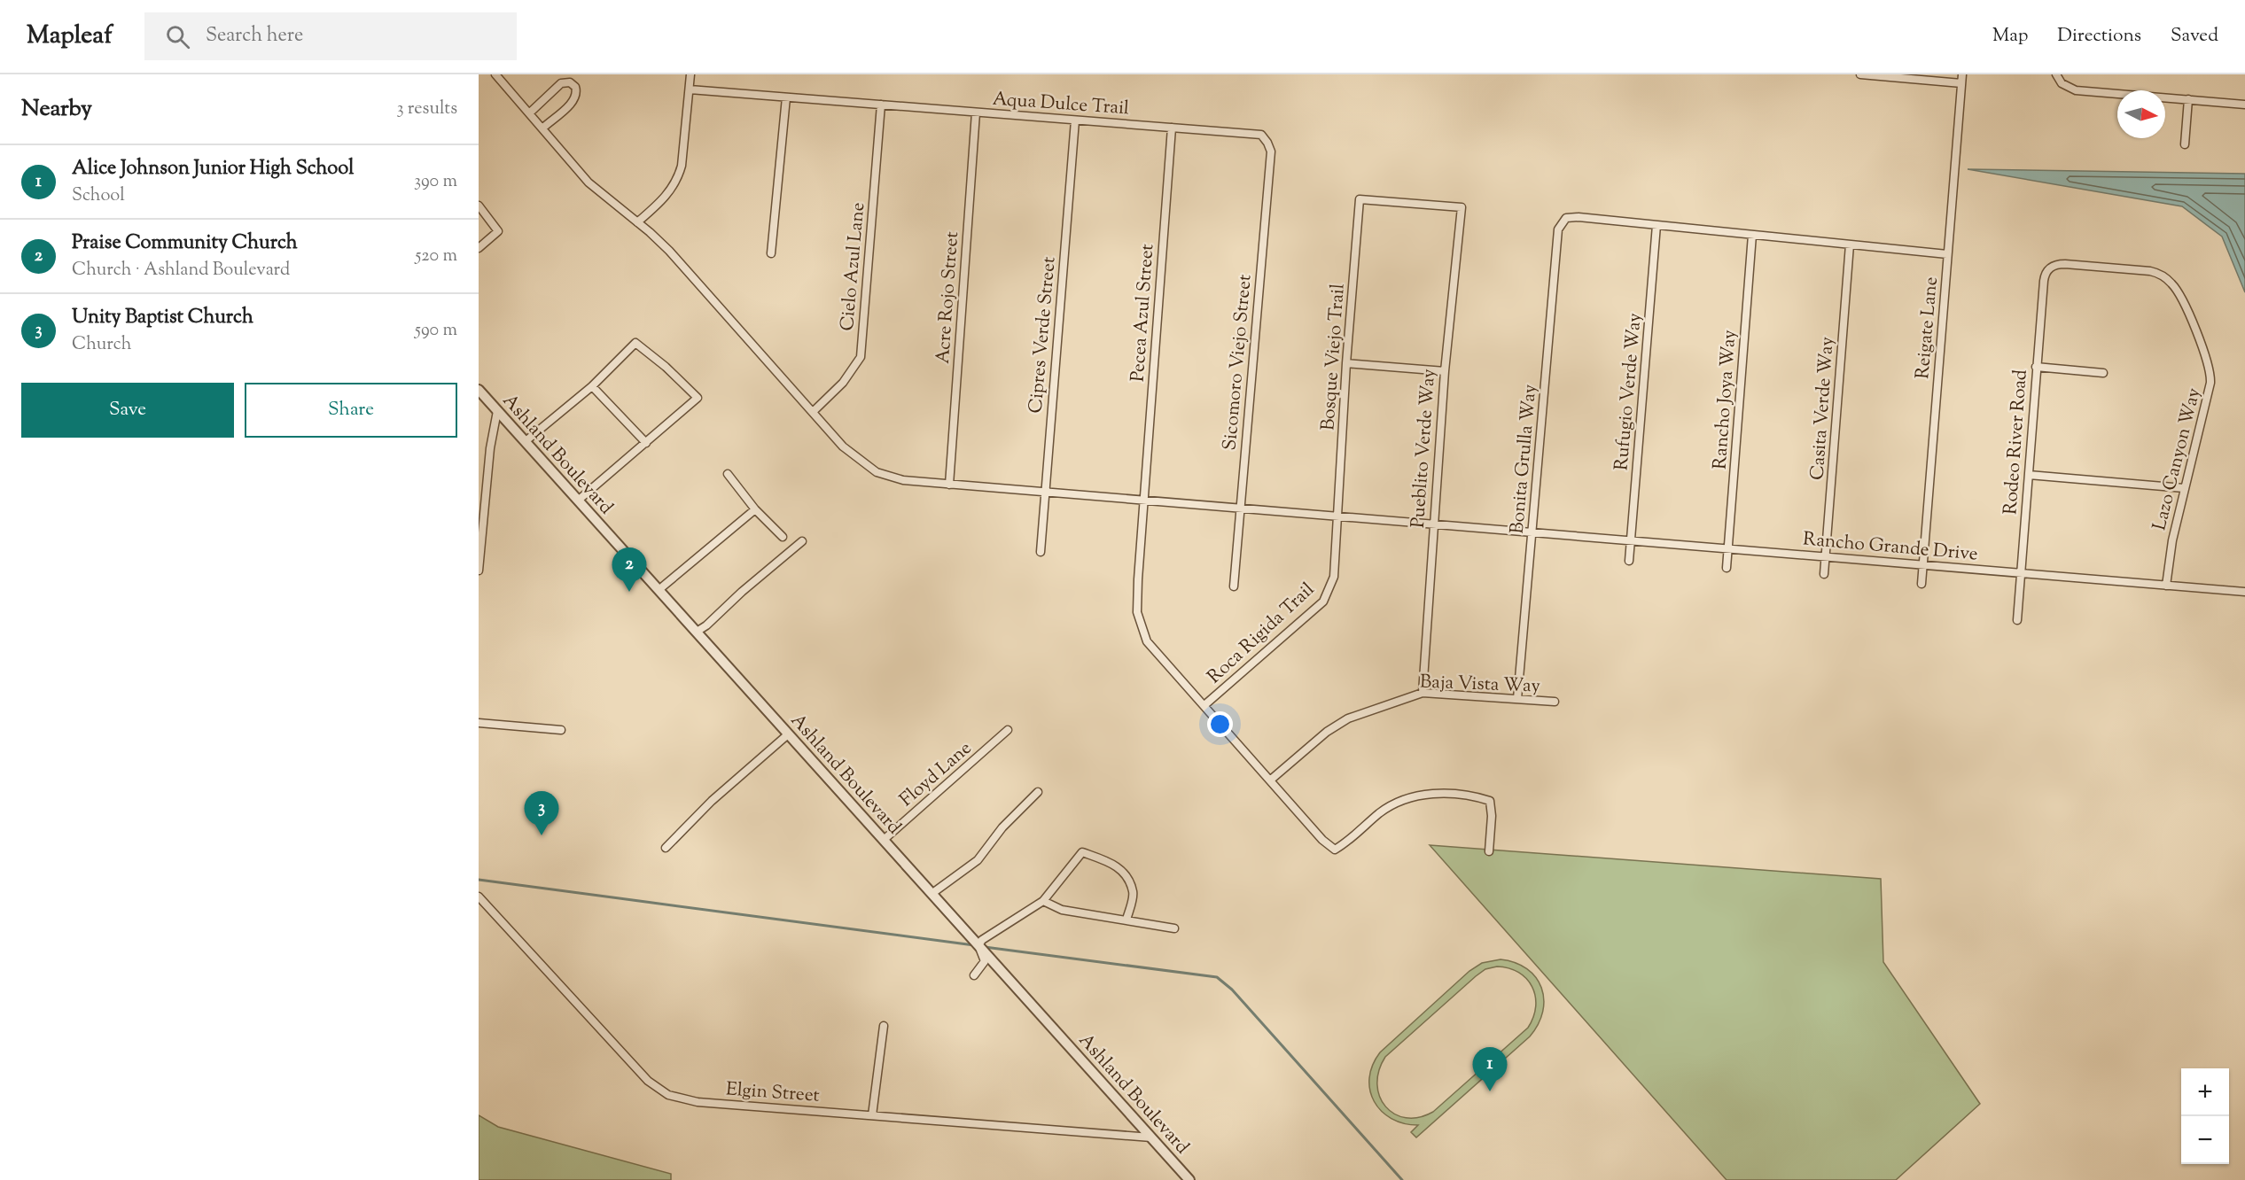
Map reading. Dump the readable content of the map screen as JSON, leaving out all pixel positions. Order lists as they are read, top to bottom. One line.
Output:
{"streets":{"street":["Aqua Dulce Trail","Cielo Azul Lane","Acre Rojo Street","Pecea Azul Street","Reigate Lane","Cipres Verde Street","Bosque Viejo Trail","Sicomoro Viejo Street","Rufugio Verde Way","Rancho Joya Way","Casita Verde Way","Rodeo River Road","Pueblito Verde Way","Ashland Boulevard","Bonita Grulla Way","Lazo Canyon Way","Rancho Grande Drive","Roca Rigida Trail","Baja Vista Way","Floyd Lane","Elgin Street"]},"crossings":[["Aqua Dulce Trail","Cielo Azul Lane"],["Aqua Dulce Trail","Acre Rojo Street"],["Aqua Dulce Trail","Pecea Azul Street"],["Aqua Dulce Trail","Cipres Verde Street"],["Aqua Dulce Trail","Sicomoro Viejo Street"],["Cielo Azul Lane","Rancho Grande Drive"],["Acre Rojo Street","Rancho Grande Drive"],["Pecea Azul Street","Rancho Grande Drive"],["Pecea Azul Street","Roca Rigida Trail"],["Pecea Azul Street","Baja Vista Way"],["Reigate Lane","Rancho Grande Drive"],["Cipres Verde Street","Rancho Grande Drive"],["Bosque Viejo Trail","Pueblito Verde Way"],["Bosque Viejo Trail","Rancho Grande Drive"],["Bosque Viejo Trail","Roca Rigida Trail"],["Sicomoro Viejo Street","Rancho Grande Drive"],["Rufugio Verde Way","Bonita Grulla Way"],["Rufugio Verde Way","Rancho Grande Drive"],["Rancho Joya Way","Rancho Grande Drive"],["Casita Verde Way","Rancho Grande Drive"],["Rodeo River Road","Lazo Canyon Way"],["Rodeo River Road","Rancho Grande Drive"],["Pueblito Verde Way","Rancho Grande Drive"],["Pueblito Verde Way","Baja Vista Way"],["Ashland Boulevard","Floyd Lane"],["Ashland Boulevard","Elgin Street"],["Bonita Grulla Way","Rancho Grande Drive"],["Bonita Grulla Way","Baja Vista Way"],["Lazo Canyon Way","Rancho Grande Drive"],["Rancho Grande Drive","Roca Rigida Trail"]],"north":"right","page":{"header":"Mapleaf","search":"Search here","nav":["Map","Directions","Saved"],"heading":["Nearby","3 results"],"list":[{"mark":"1","name":"Alice Johnson Junior High School","note":"School","value":"390 m"},{"mark":"2","name":"Praise Community Church","note":"Church · Ashland Boulevard","value":"520 m"},{"mark":"3","name":"Unity Baptist Church","note":"Church","value":"590 m"}],"buttons":["Save","Share"],"pins":["2","3","1"],"map_buttons":["+","−"]}}
